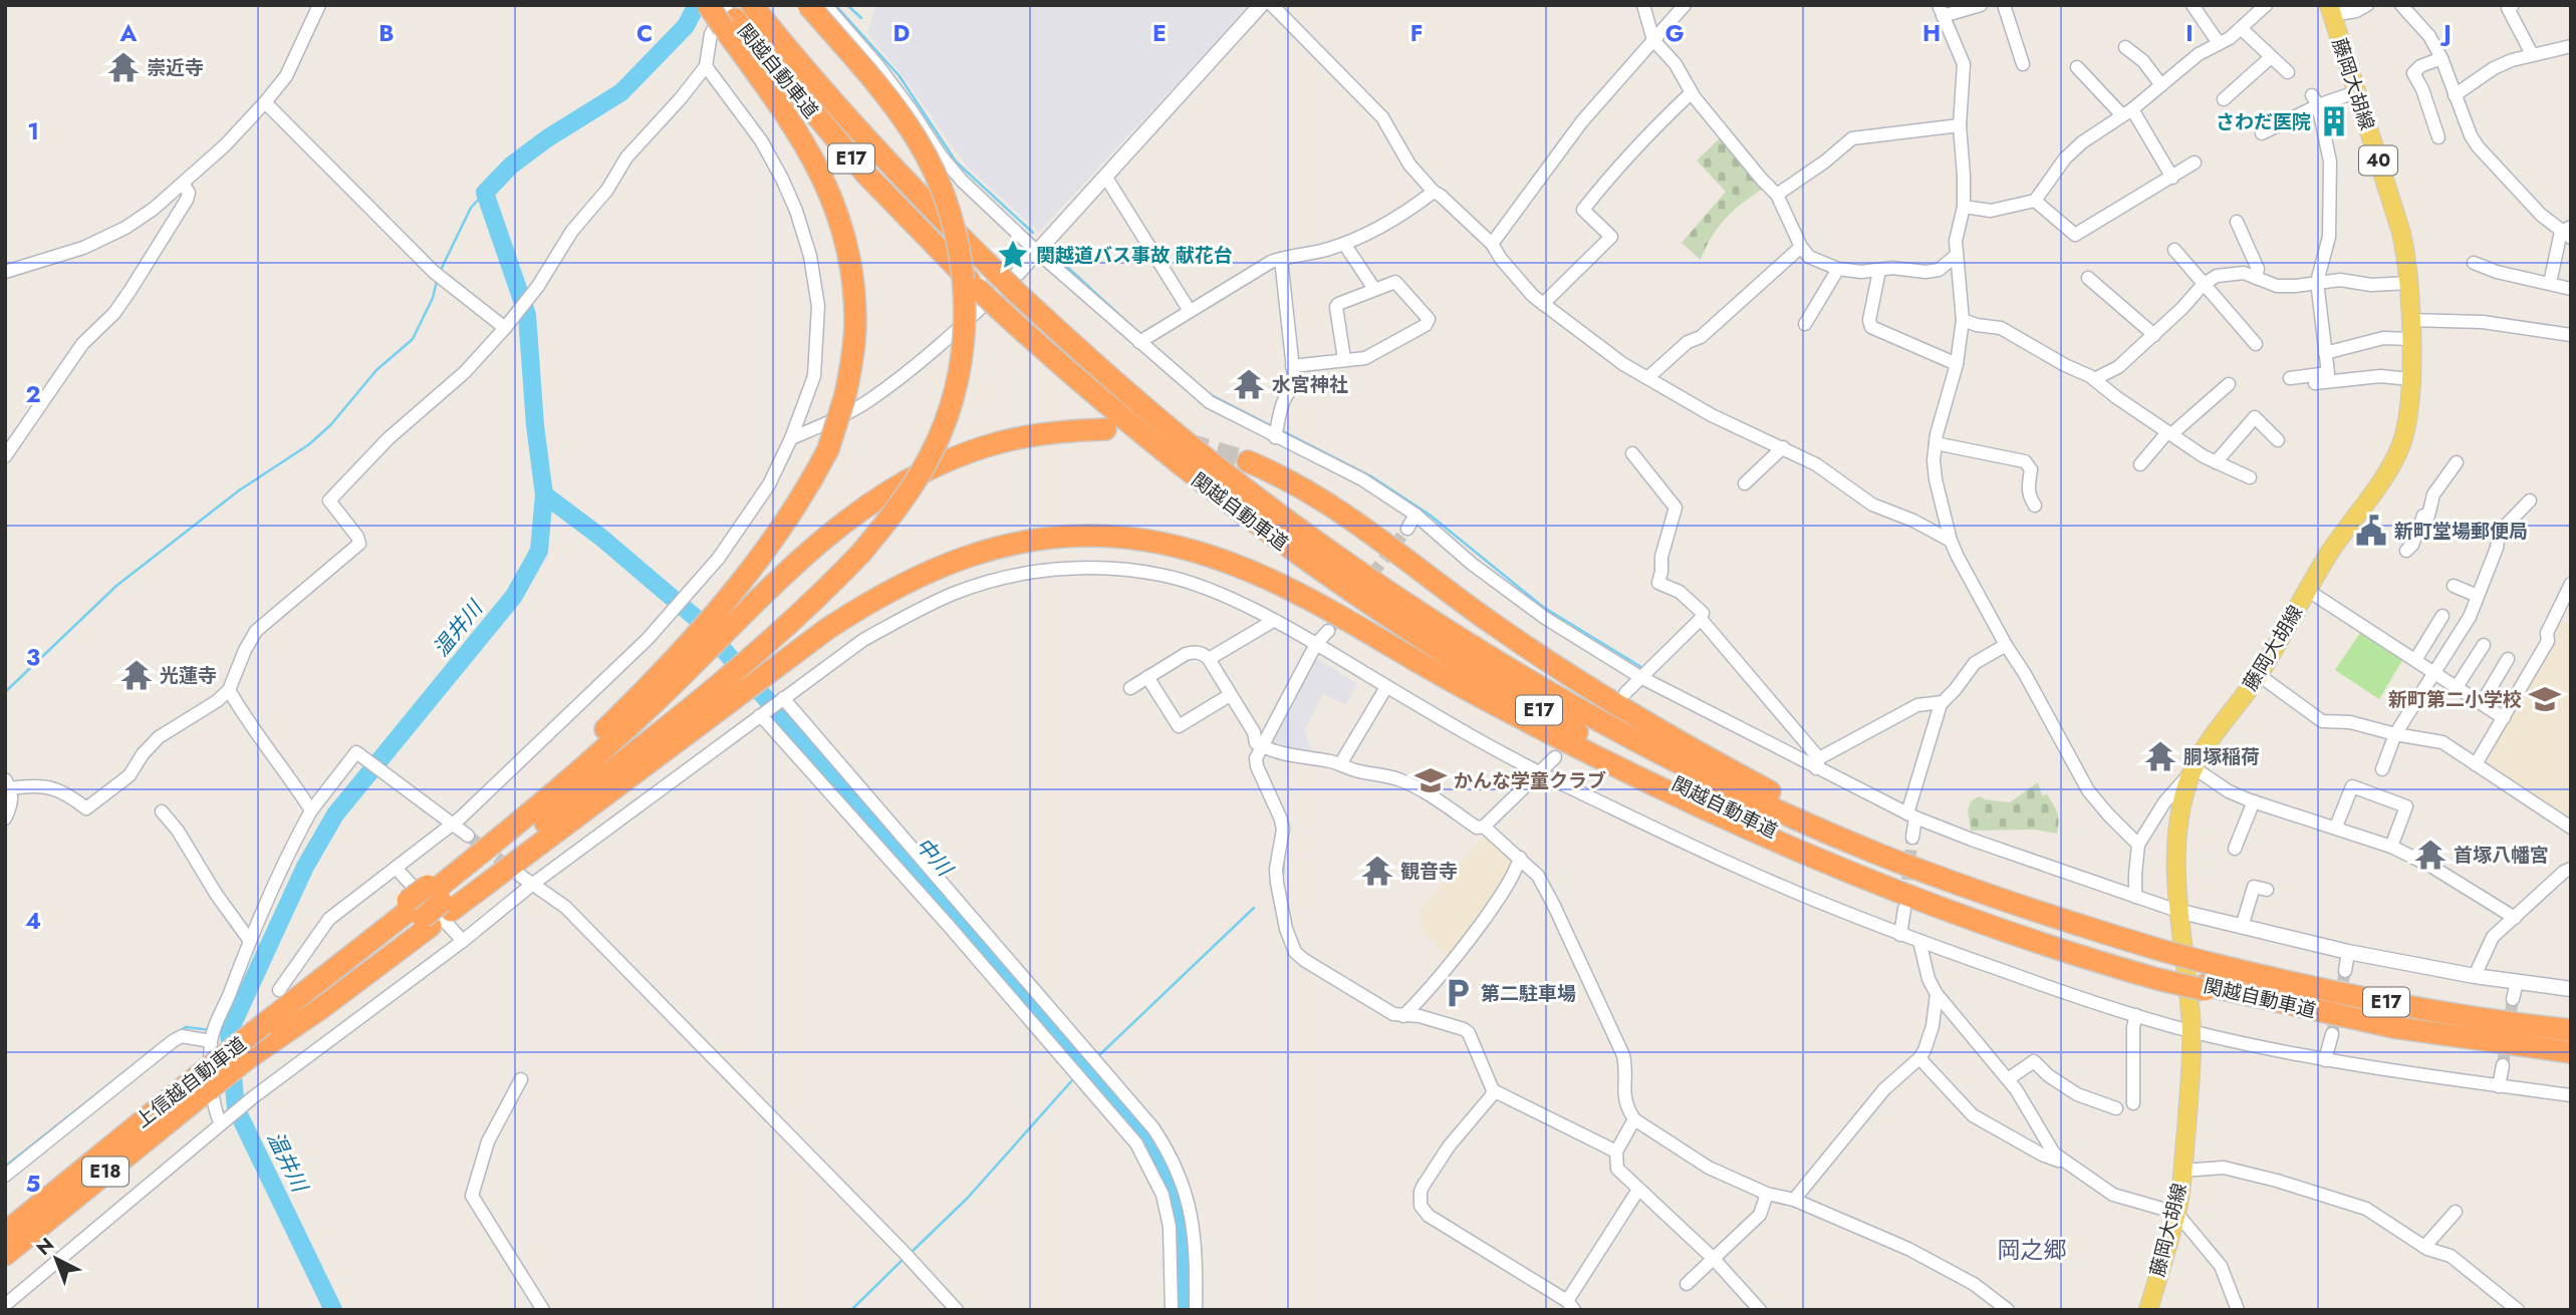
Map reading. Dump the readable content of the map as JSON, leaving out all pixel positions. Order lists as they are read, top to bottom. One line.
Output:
{"streets":{"highway":["関越自動車道","E17","上信越自動車道","E18"],"main road":["藤岡大胡線","40"]},"districts":["岡之郷"],"water":["温井川","中川"],"places":{"temple":["崇近寺","水宮神社","光蓮寺","胴塚稲荷","首塚八幡宮","観音寺"],"building":["さわだ医院"],"place":["関越道バス事故 献花台"],"public building":["新町堂場郵便局"],"school or university":["新町第二小学校","かんな学童クラブ"],"parking":["第二駐車場"]},"north":"top left","grid":{"columns":["A","B","C","D","E","F","G","H","I","J"],"rows":["1","2","3","4","5"]}}
